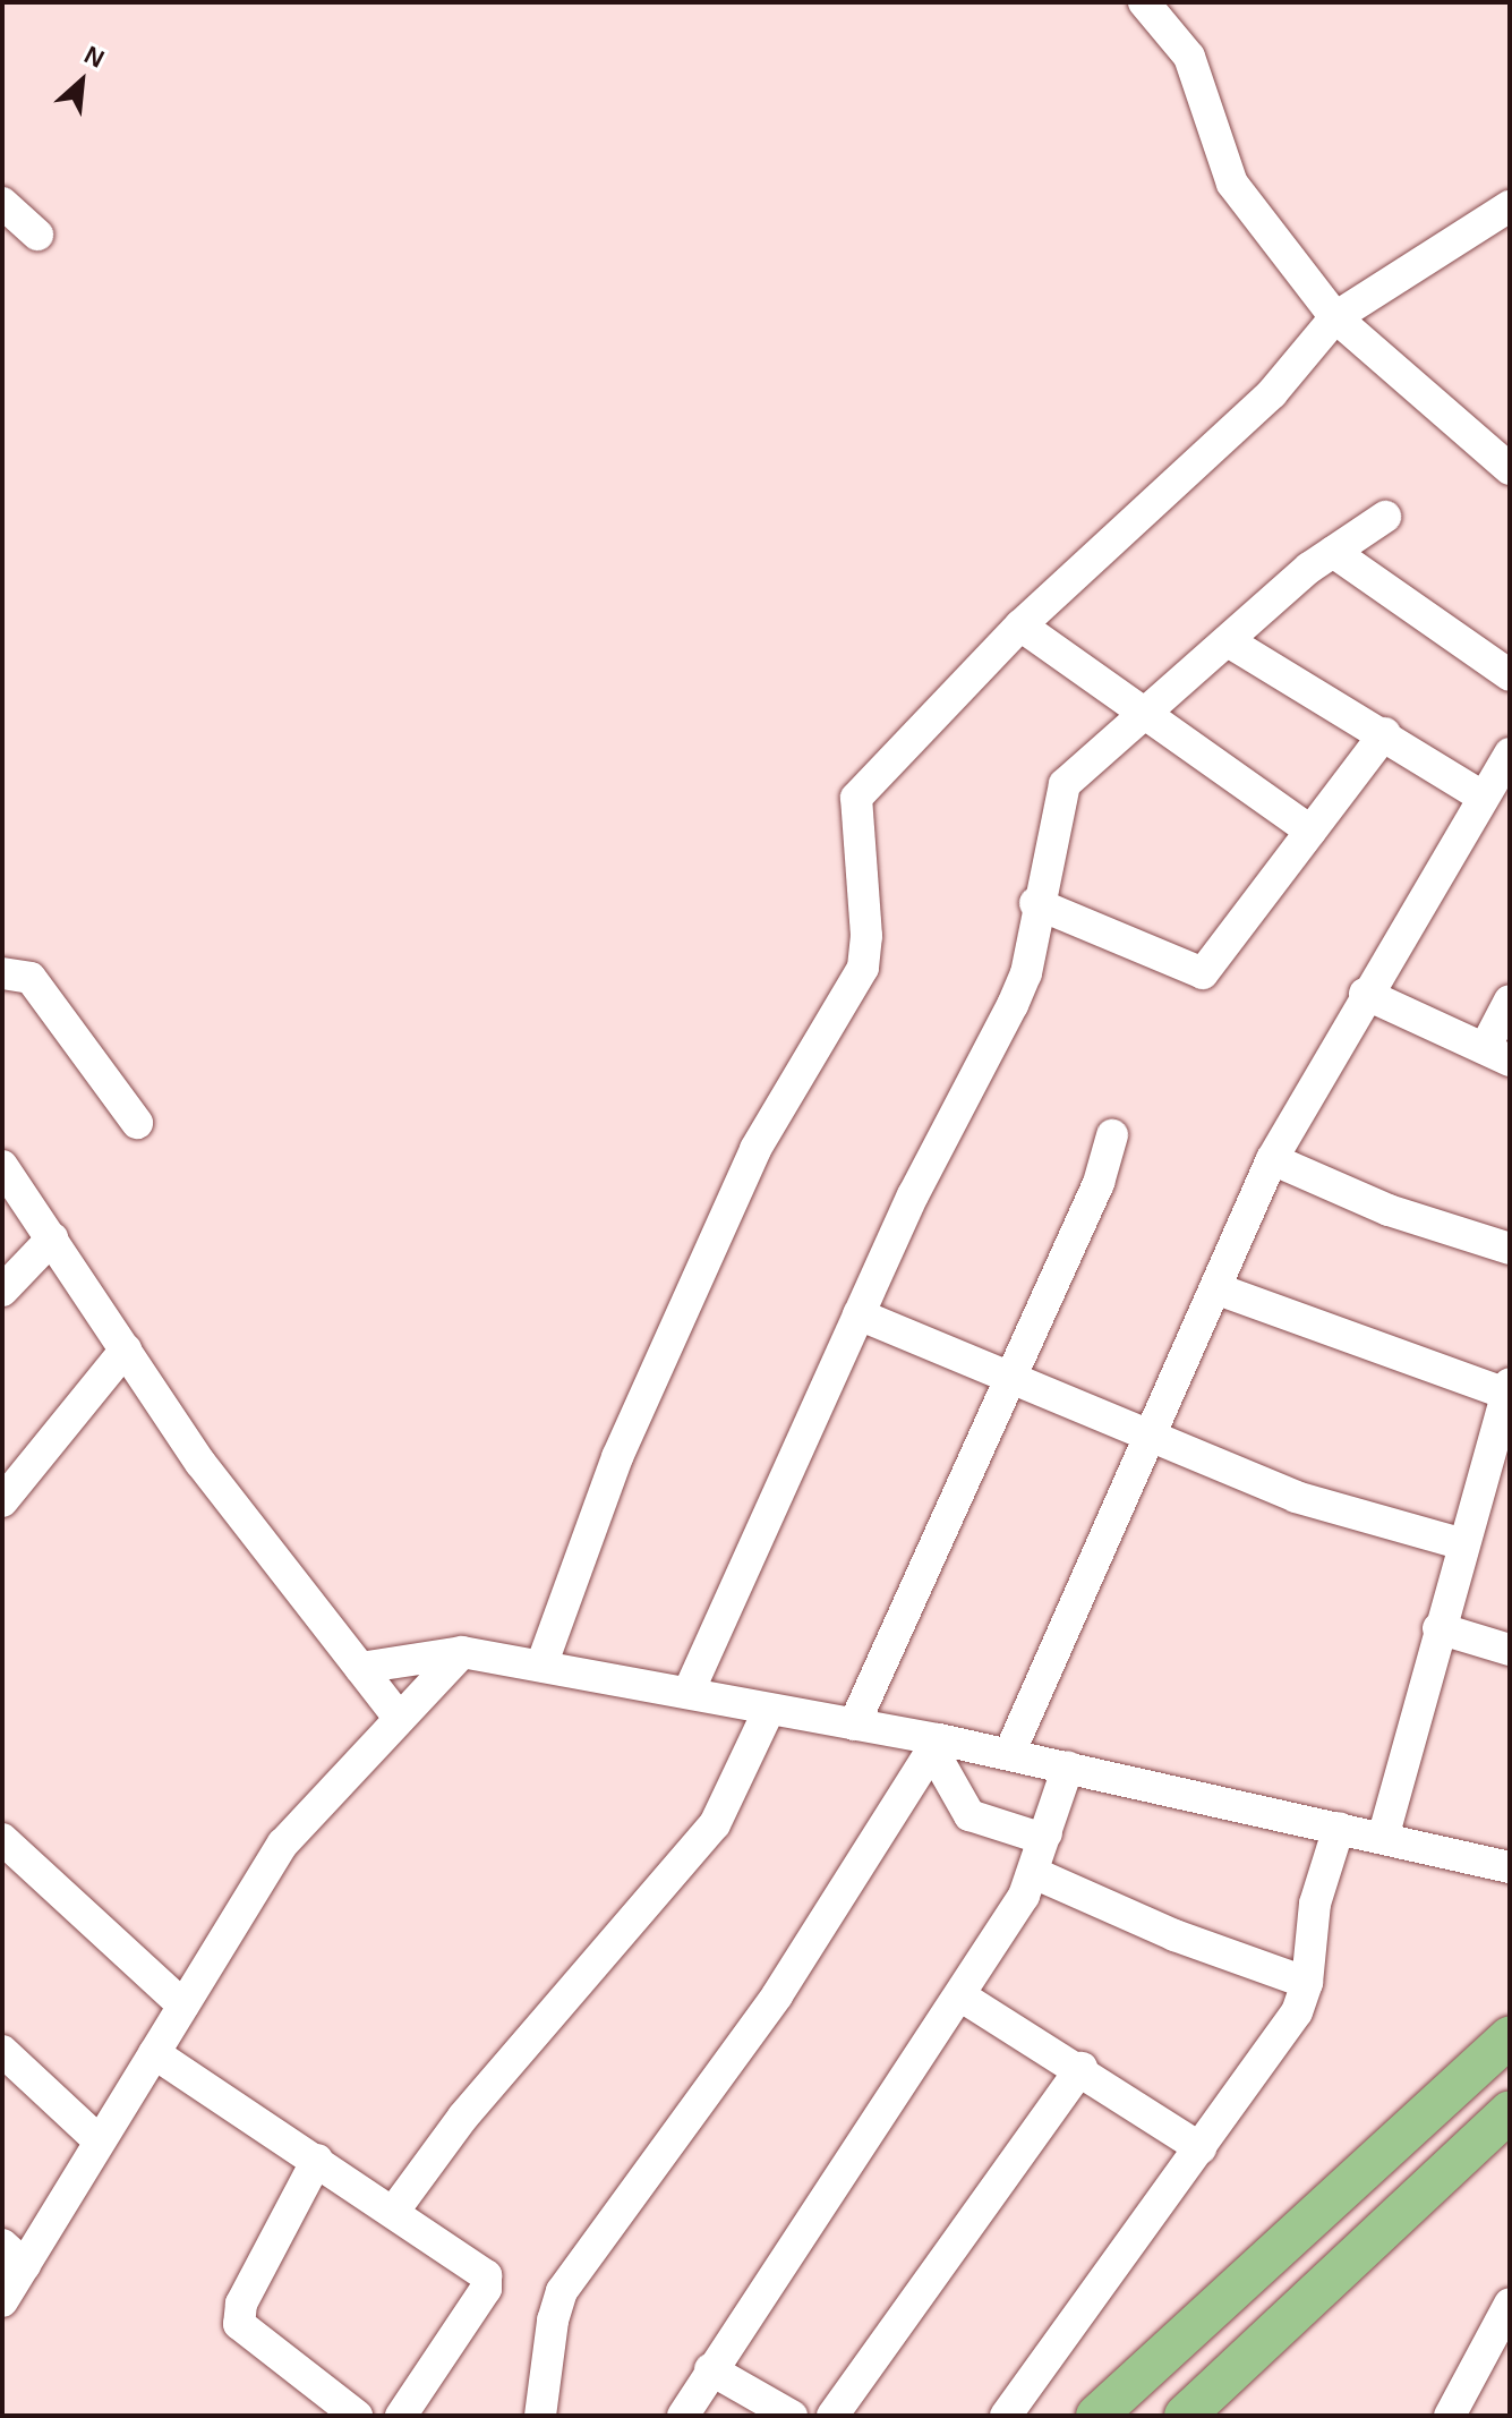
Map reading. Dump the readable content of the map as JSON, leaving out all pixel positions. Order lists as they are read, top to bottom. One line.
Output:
{"north":"top right"}
